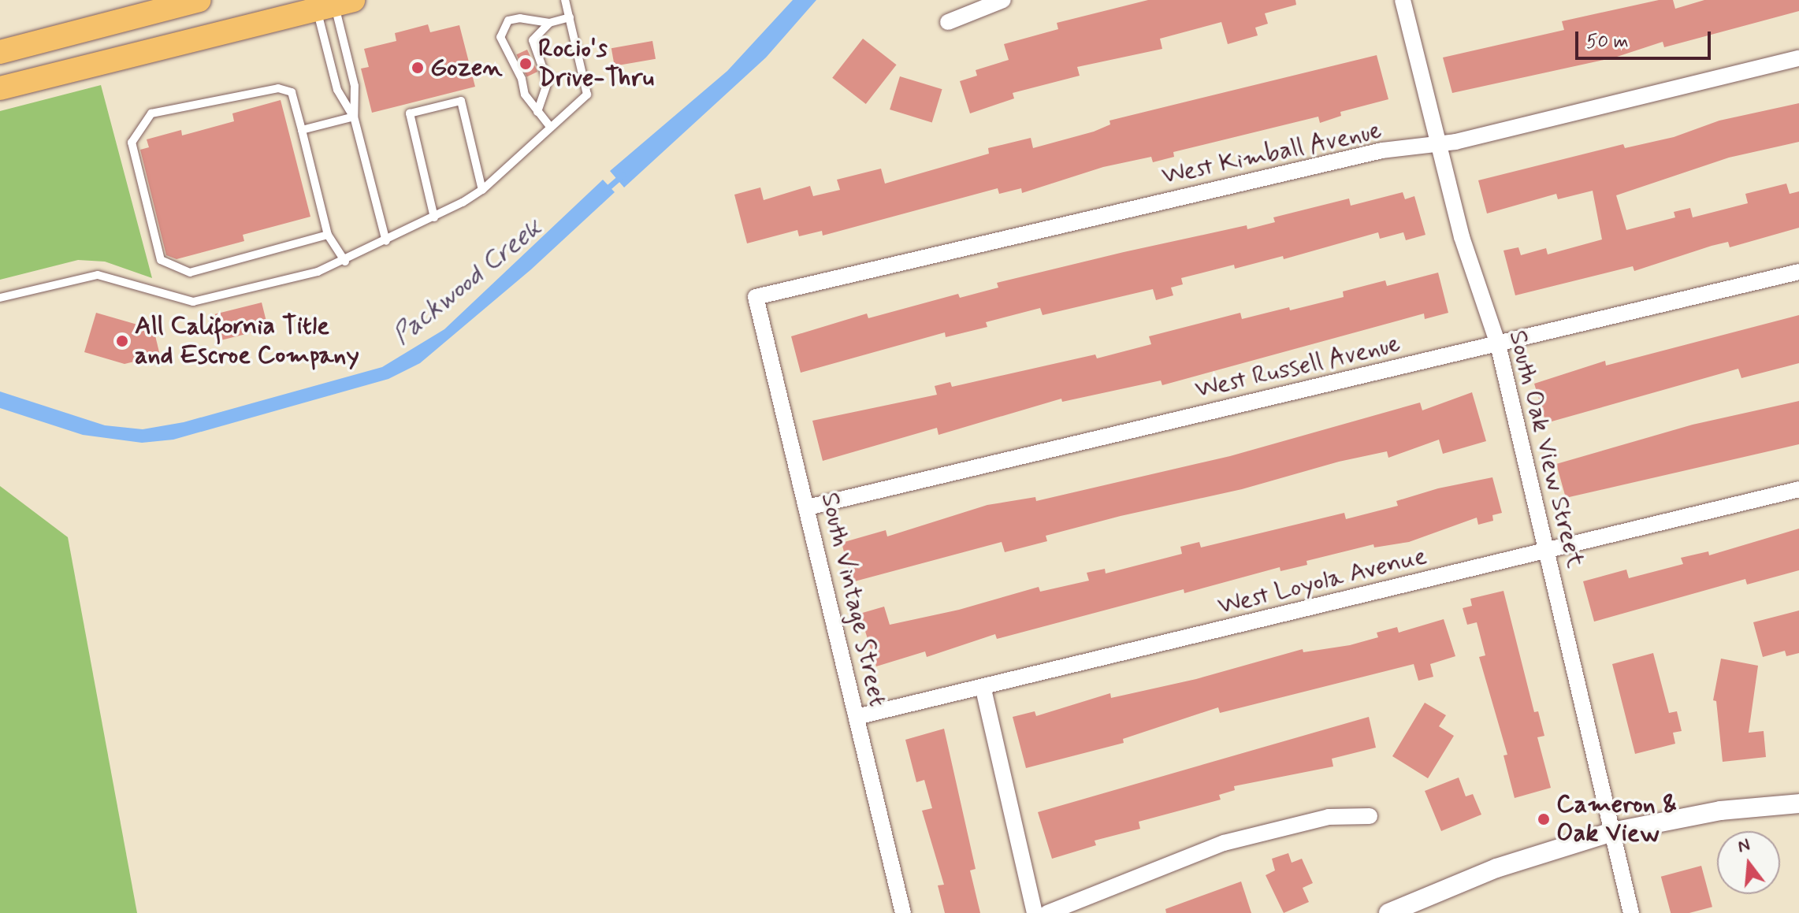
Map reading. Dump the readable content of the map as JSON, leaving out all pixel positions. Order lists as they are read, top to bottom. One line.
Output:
{"streets":{"street":["West Kimball Avenue","West Russell Avenue","South Oak View Street","West Loyola Avenue","South Vintage Street"]},"crossings":[["West Kimball Avenue","South Oak View Street"],["West Kimball Avenue","South Vintage Street"],["West Russell Avenue","South Oak View Street"],["West Russell Avenue","South Vintage Street"],["South Oak View Street","West Loyola Avenue"],["West Loyola Avenue","South Vintage Street"]],"water":["Packwood Creek"],"places":["Rocio's Drive-Thru","Gozen","All California Title and Escroe Company","Cameron & Oak View"],"scale_bar":"50 m","north":"top"}
